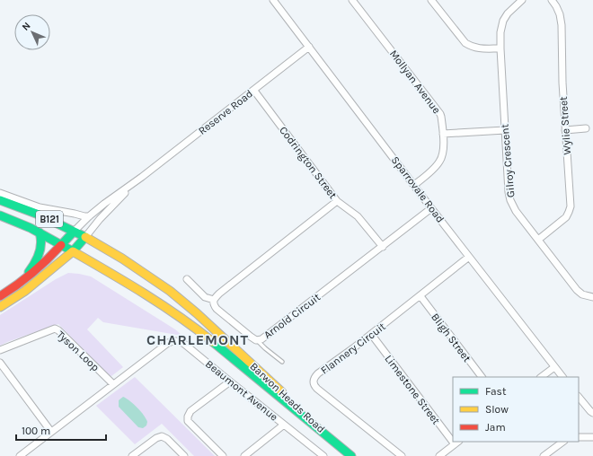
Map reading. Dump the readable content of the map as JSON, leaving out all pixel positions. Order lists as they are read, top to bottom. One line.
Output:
{"streets":{"main road":["Reserve Road","B121","Barwon Heads Road"],"street":["Mollyan Avenue","Wylie Street","Gilroy Crescent","Codrington Street","Sparrovale Road","Arnold Circuit","Bligh Street","Flannery Circuit","Tyson Loop","Limestone Street","Beaumont Avenue"]},"crossings":[["Mollyan Avenue","Sparrovale Road"],["Reserve Road","Codrington Street"],["Reserve Road","Sparrovale Road"],["Reserve Road","Barwon Heads Road"],["Wylie Street","Gilroy Crescent"],["Codrington Street","Arnold Circuit"],["Sparrovale Road","Arnold Circuit"],["Sparrovale Road","Flannery Circuit"],["Bligh Street","Flannery Circuit"],["Flannery Circuit","Limestone Street"],["Tyson Loop","Beaumont Avenue"]],"districts":["CHARLEMONT"],"legend":["Fast","Slow","Jam"],"scale_bar":"100 m","north":"top left"}
